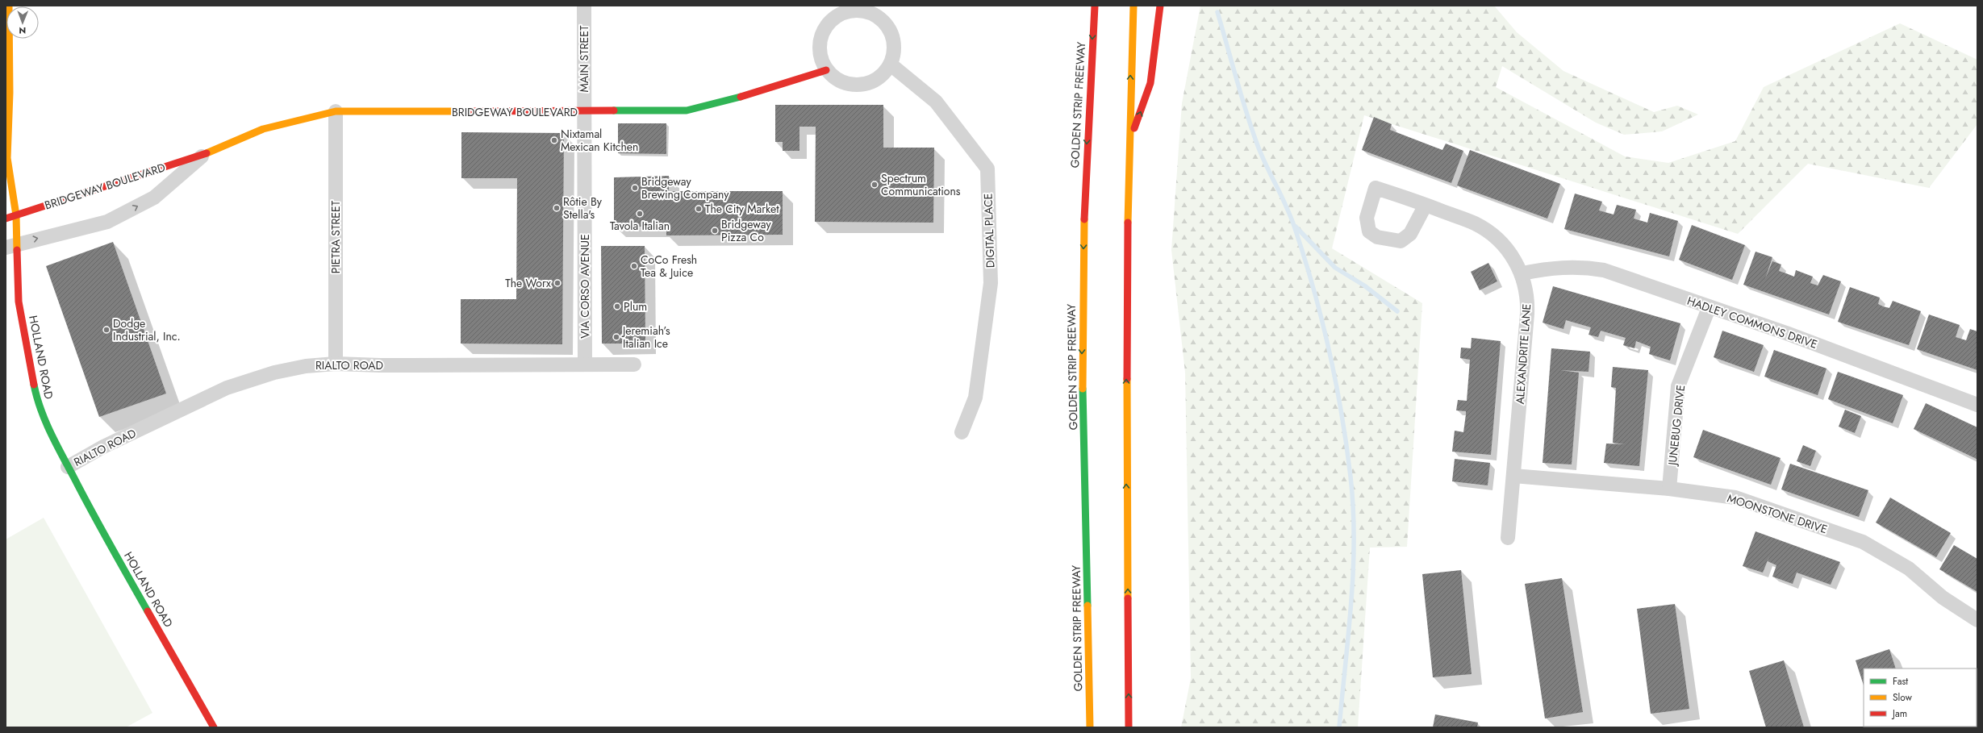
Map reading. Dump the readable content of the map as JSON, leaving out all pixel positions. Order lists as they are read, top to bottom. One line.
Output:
{"streets":{"main road":["GOLDEN STRIP FREEWAY","BRIDGEWAY BOULEVARD","HOLLAND ROAD"],"street":["MAIN STREET","DIGITAL PLACE","PIETRA STREET","VIA CORSO AVENUE","HADLEY COMMONS DRIVE","ALEXANDRITE LANE","RIALTO ROAD","JUNEBUG DRIVE","MOONSTONE DRIVE"]},"crossings":[["MAIN STREET","BRIDGEWAY BOULEVARD"],["MAIN STREET","VIA CORSO AVENUE"],["BRIDGEWAY BOULEVARD","DIGITAL PLACE"],["BRIDGEWAY BOULEVARD","PIETRA STREET"],["BRIDGEWAY BOULEVARD","VIA CORSO AVENUE"],["BRIDGEWAY BOULEVARD","HOLLAND ROAD"],["PIETRA STREET","RIALTO ROAD"],["VIA CORSO AVENUE","RIALTO ROAD"],["HADLEY COMMONS DRIVE","ALEXANDRITE LANE"],["HADLEY COMMONS DRIVE","JUNEBUG DRIVE"],["ALEXANDRITE LANE","MOONSTONE DRIVE"],["HOLLAND ROAD","RIALTO ROAD"],["JUNEBUG DRIVE","MOONSTONE DRIVE"]],"places":["Nixtamal Mexican Kitchen","Spectrum Communications","Bridgeway Brewing Company","Rôtie By Stella's","The City Market","Tavola Italian","Bridgeway Pizza Co","CoCo Fresh Tea & Juice","The Worx","Plum","Dodge Industrial, Inc.","Jeremiah’s Italian Ice"],"legend":["Fast","Slow","Jam"],"north":"bottom"}
